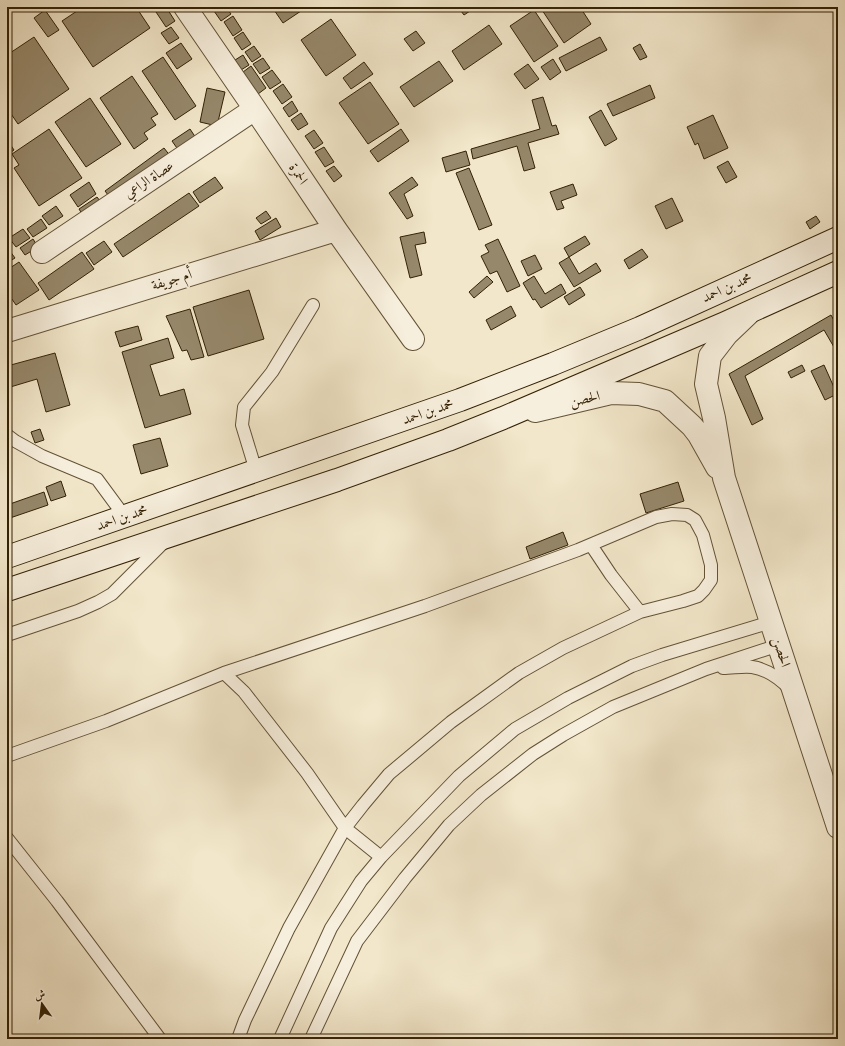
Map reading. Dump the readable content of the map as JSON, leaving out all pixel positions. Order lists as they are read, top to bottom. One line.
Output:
{"streets":{"street":["الحمرة","عصاة الراعي","أم جويفة","محمد بن احمد","الحصن"]},"crossings":[["الحمرة","عصاة الراعي"],["الحمرة","أم جويفة"]],"north":"top"}
